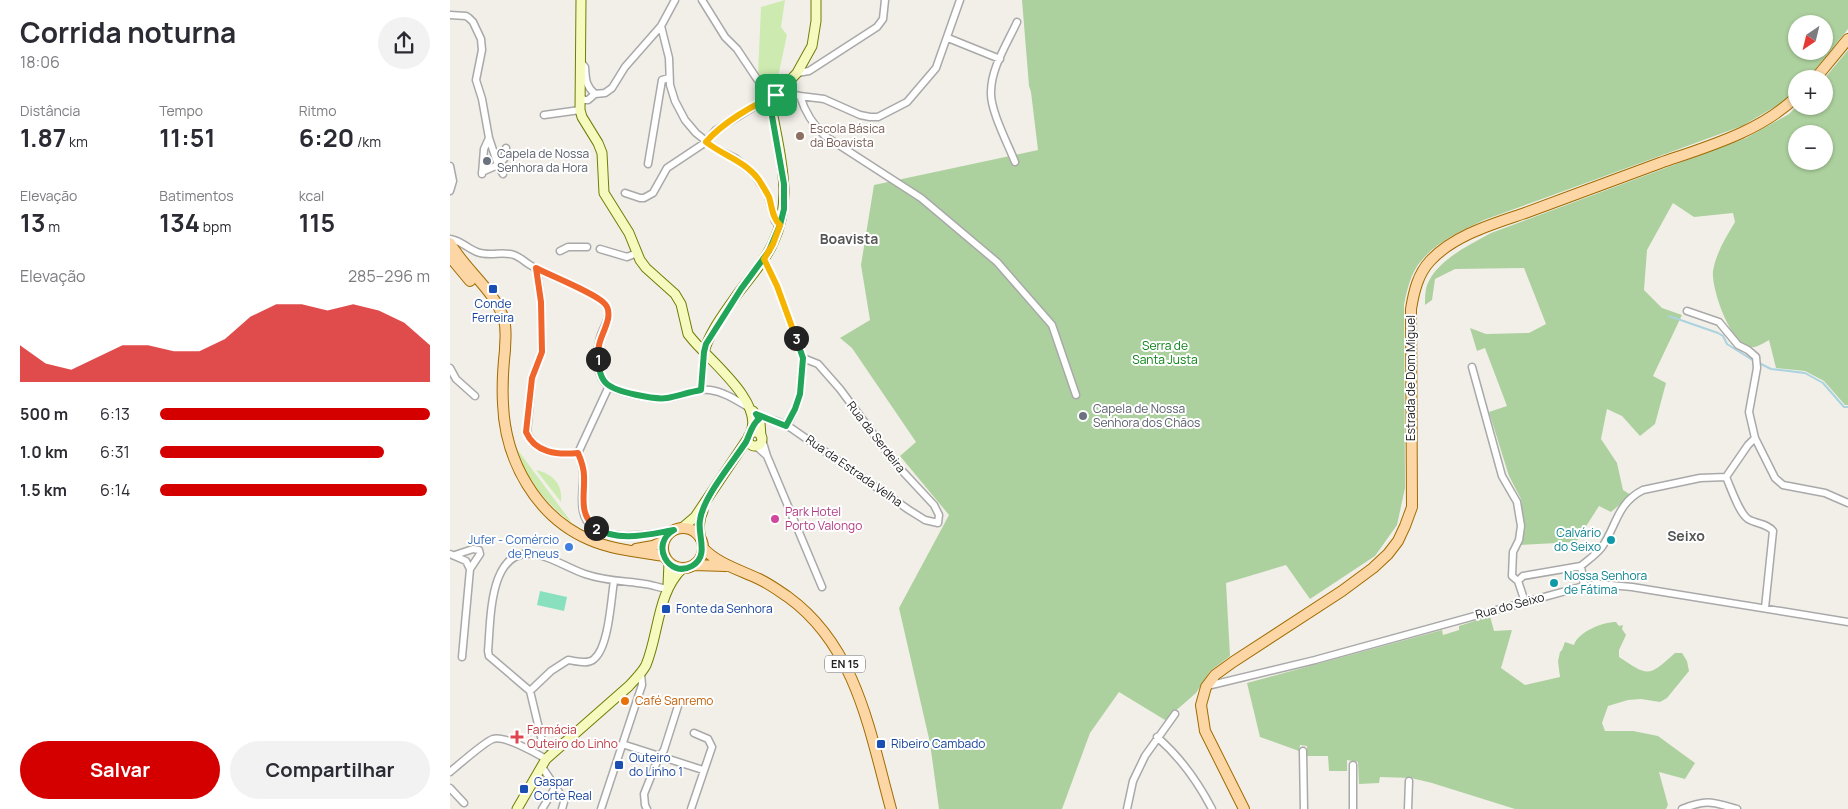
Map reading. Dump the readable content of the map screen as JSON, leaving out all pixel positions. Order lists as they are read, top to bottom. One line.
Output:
{"streets":{"main road":["Estrada de Dom Miguel","EN 15"],"street":["Rua da Serdeira","Rua da Estrada Velha","Rua do Seixo"]},"crossings":[["Estrada de Dom Miguel","Rua do Seixo"],["Rua da Serdeira","Rua da Estrada Velha"]],"districts":["Boavista","Seixo"],"parks":["Serra de Santa Justa"],"places":{"other":["Escola Básica da Boavista","Capela de Nossa Senhora da Hora","Capela de Nossa Senhora dos Chãos","Park Hotel Porto Valongo","Calvário do Seixo","Jufer - Comércio de Pneus","Nossa Senhora de Fátima","Café Sanremo"],"transit":["Conde Ferreira","Fonte da Senhora","Ribeiro Cambado","Outeiro do Linho 1","Gaspar Corte Real"],"health":["Farmácia Outeiro do Linho"]},"north":"bottom left","page":{"heading":["Corrida noturna","18:06"],"map_buttons":["+","−"],"stats":[["Distância","1.87 km"],["Tempo","11:51"],["Ritmo","6:20 /km"],["Elevação","13 m"],["Batimentos","134 bpm"],["kcal","115"]],"chart":["Elevação","285–296 m"],"pins":["3","1","2"],"list":[{"name":"500 m","note":"6:13"},{"name":"1.0 km","note":"6:31"},{"name":"1.5 km","note":"6:14"}],"buttons":["Salvar","Compartilhar"]}}
